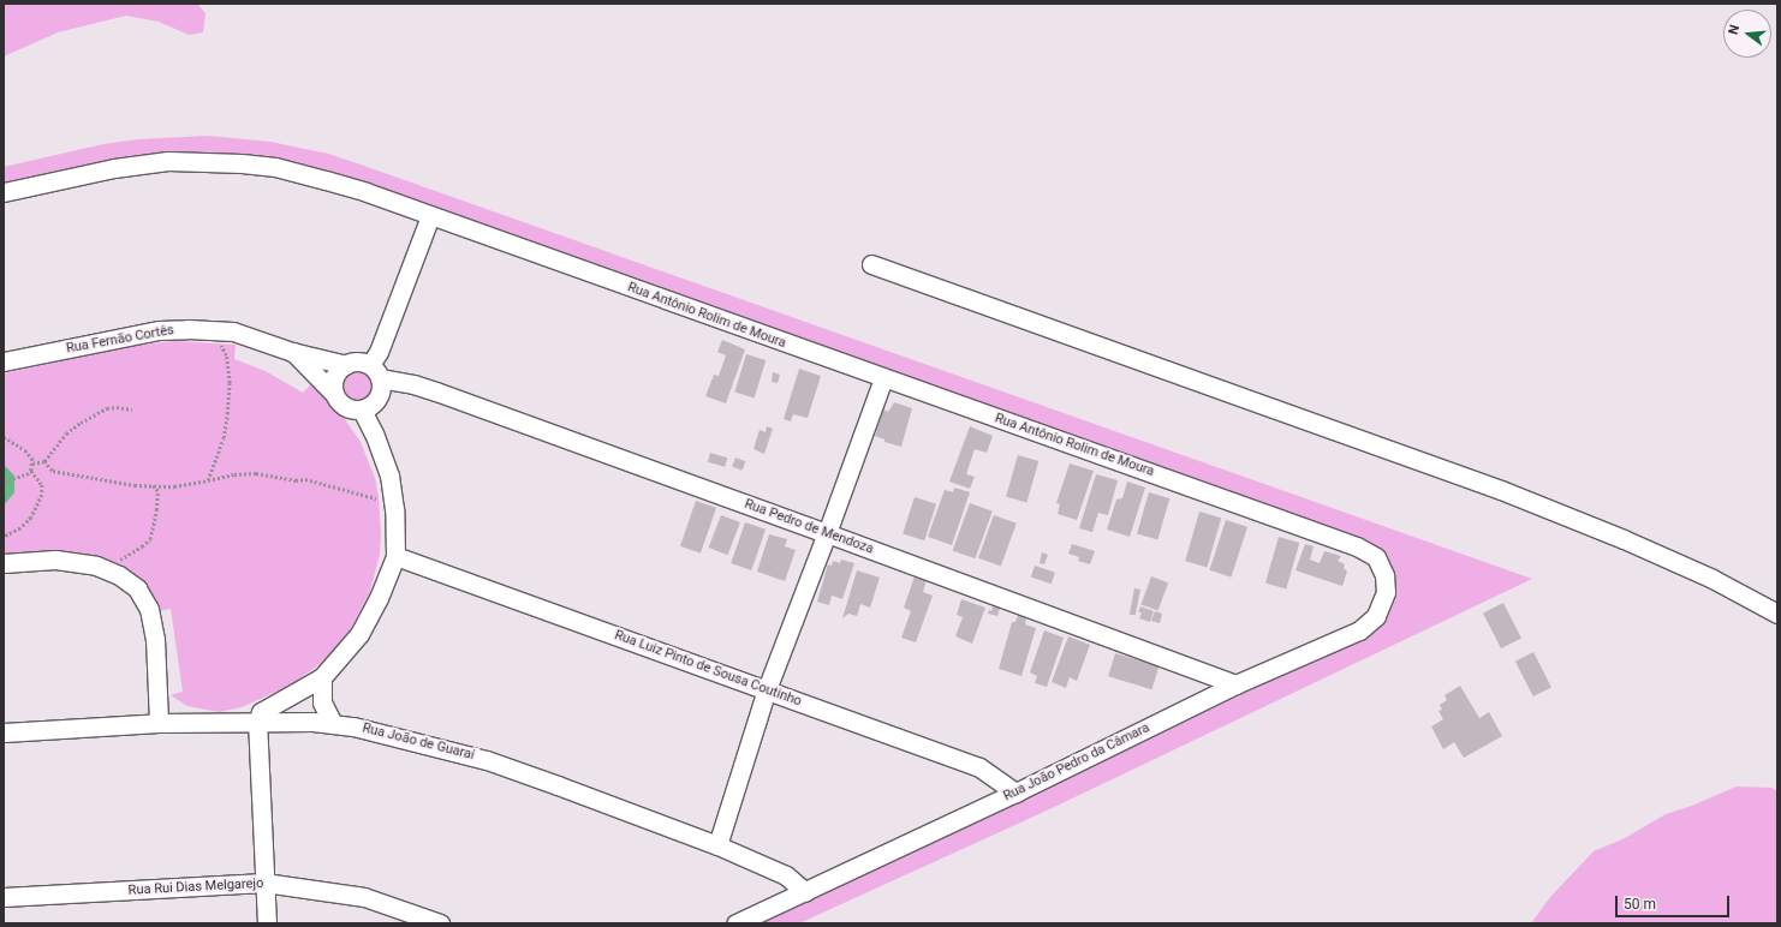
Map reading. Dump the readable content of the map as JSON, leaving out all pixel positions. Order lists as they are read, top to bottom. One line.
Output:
{"streets":{"street":["Rua Antônio Rolim de Moura","Rua Fernão Cortês","Rua Pedro de Mendoza","Rua Luiz Pinto de Sousa Coutinho","Rua João de Guaraí","Rua João Pedro da Câmara","Rua Rui Dias Melgarejo"]},"crossings":[["Rua Antônio Rolim de Moura","Rua João Pedro da Câmara"],["Rua Fernão Cortês","Rua Pedro de Mendoza"],["Rua Pedro de Mendoza","Rua João Pedro da Câmara"],["Rua Luiz Pinto de Sousa Coutinho","Rua João Pedro da Câmara"],["Rua João de Guaraí","Rua João Pedro da Câmara"]],"scale_bar":"50 m","north":"left"}
